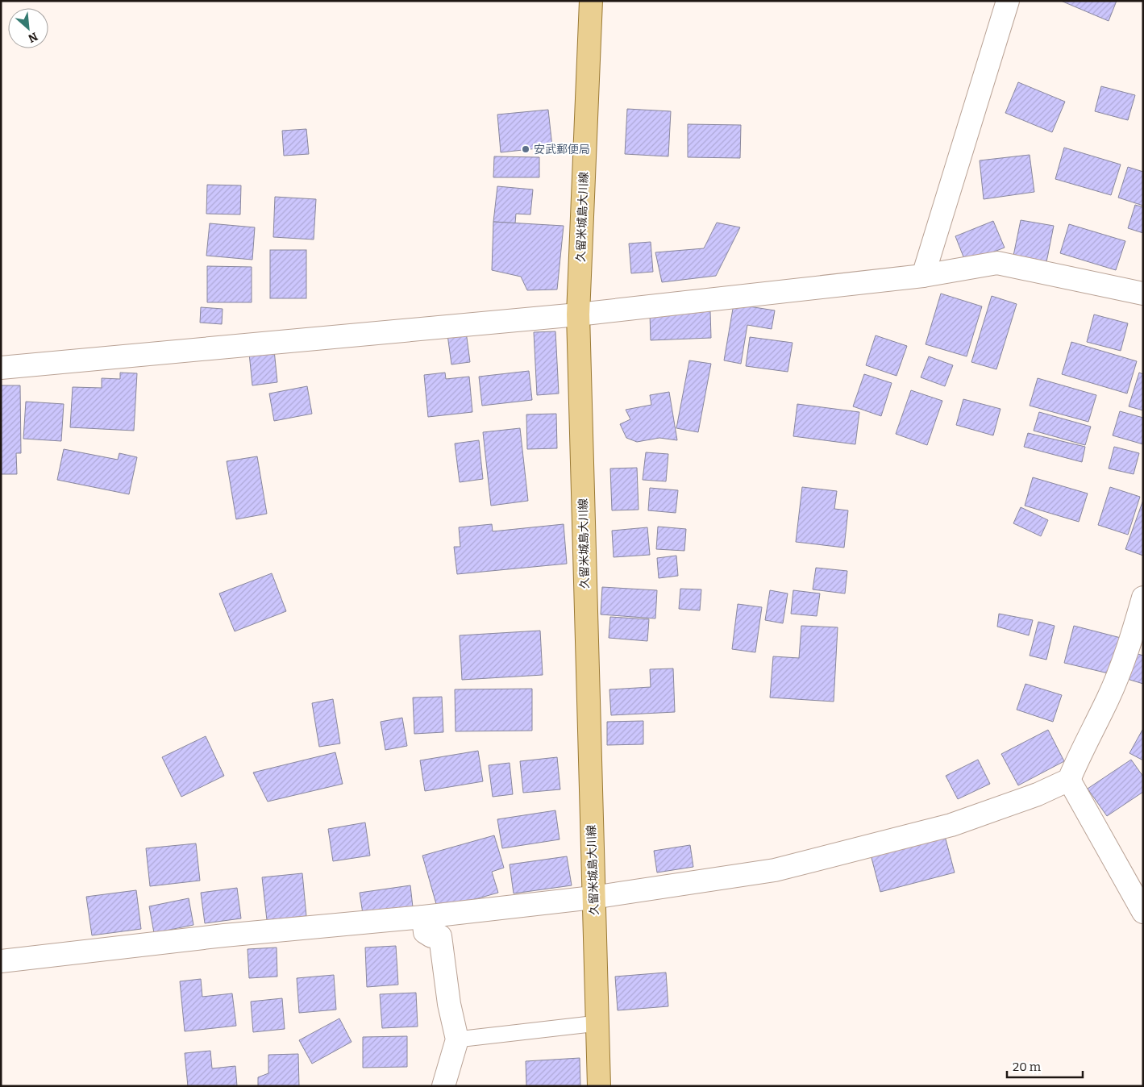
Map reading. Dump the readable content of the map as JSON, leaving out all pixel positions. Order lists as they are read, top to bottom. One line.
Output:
{"streets":{"main road":["久留米城島大川線"]},"places":["安武郵便局"],"scale_bar":"20 m","north":"bottom right"}
